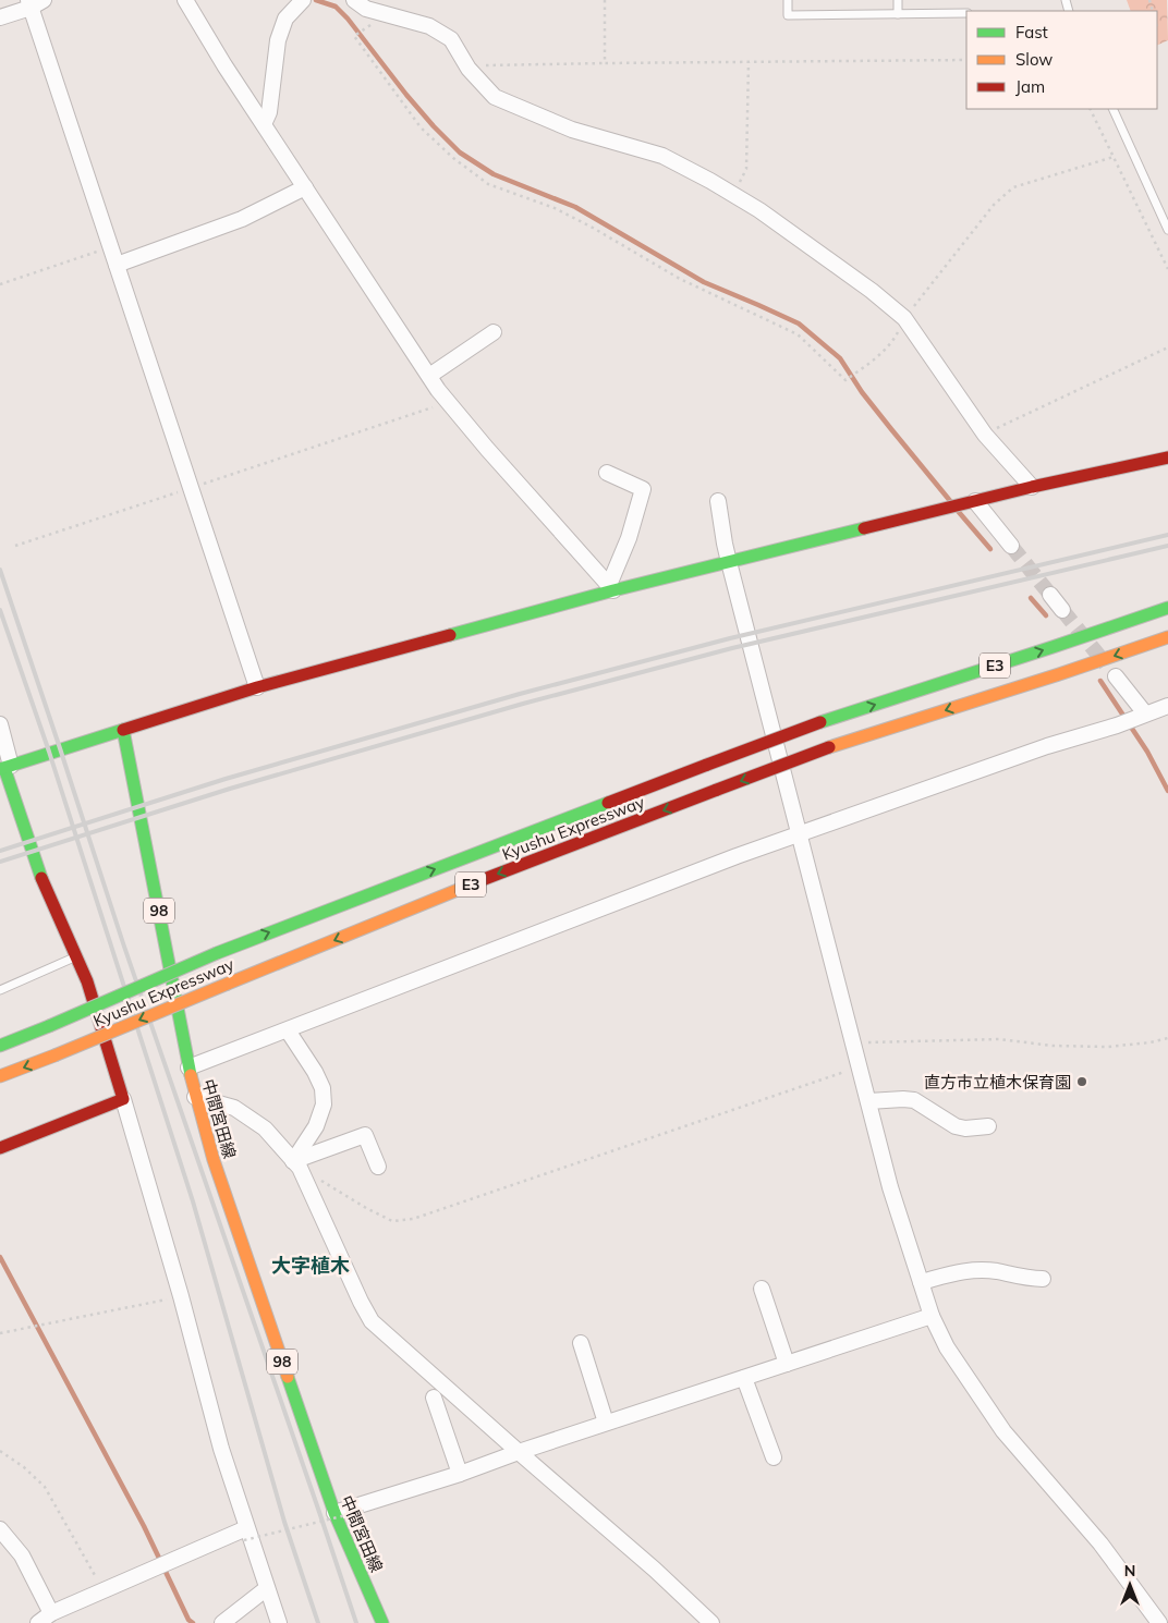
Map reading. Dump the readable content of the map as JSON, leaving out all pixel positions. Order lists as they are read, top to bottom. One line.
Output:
{"streets":{"main road":["E3","Kyushu Expressway","98","中間宮田線"]},"districts":["大字植木"],"places":["直方市立植木保育園"],"legend":["Fast","Slow","Jam"],"north":"top"}
